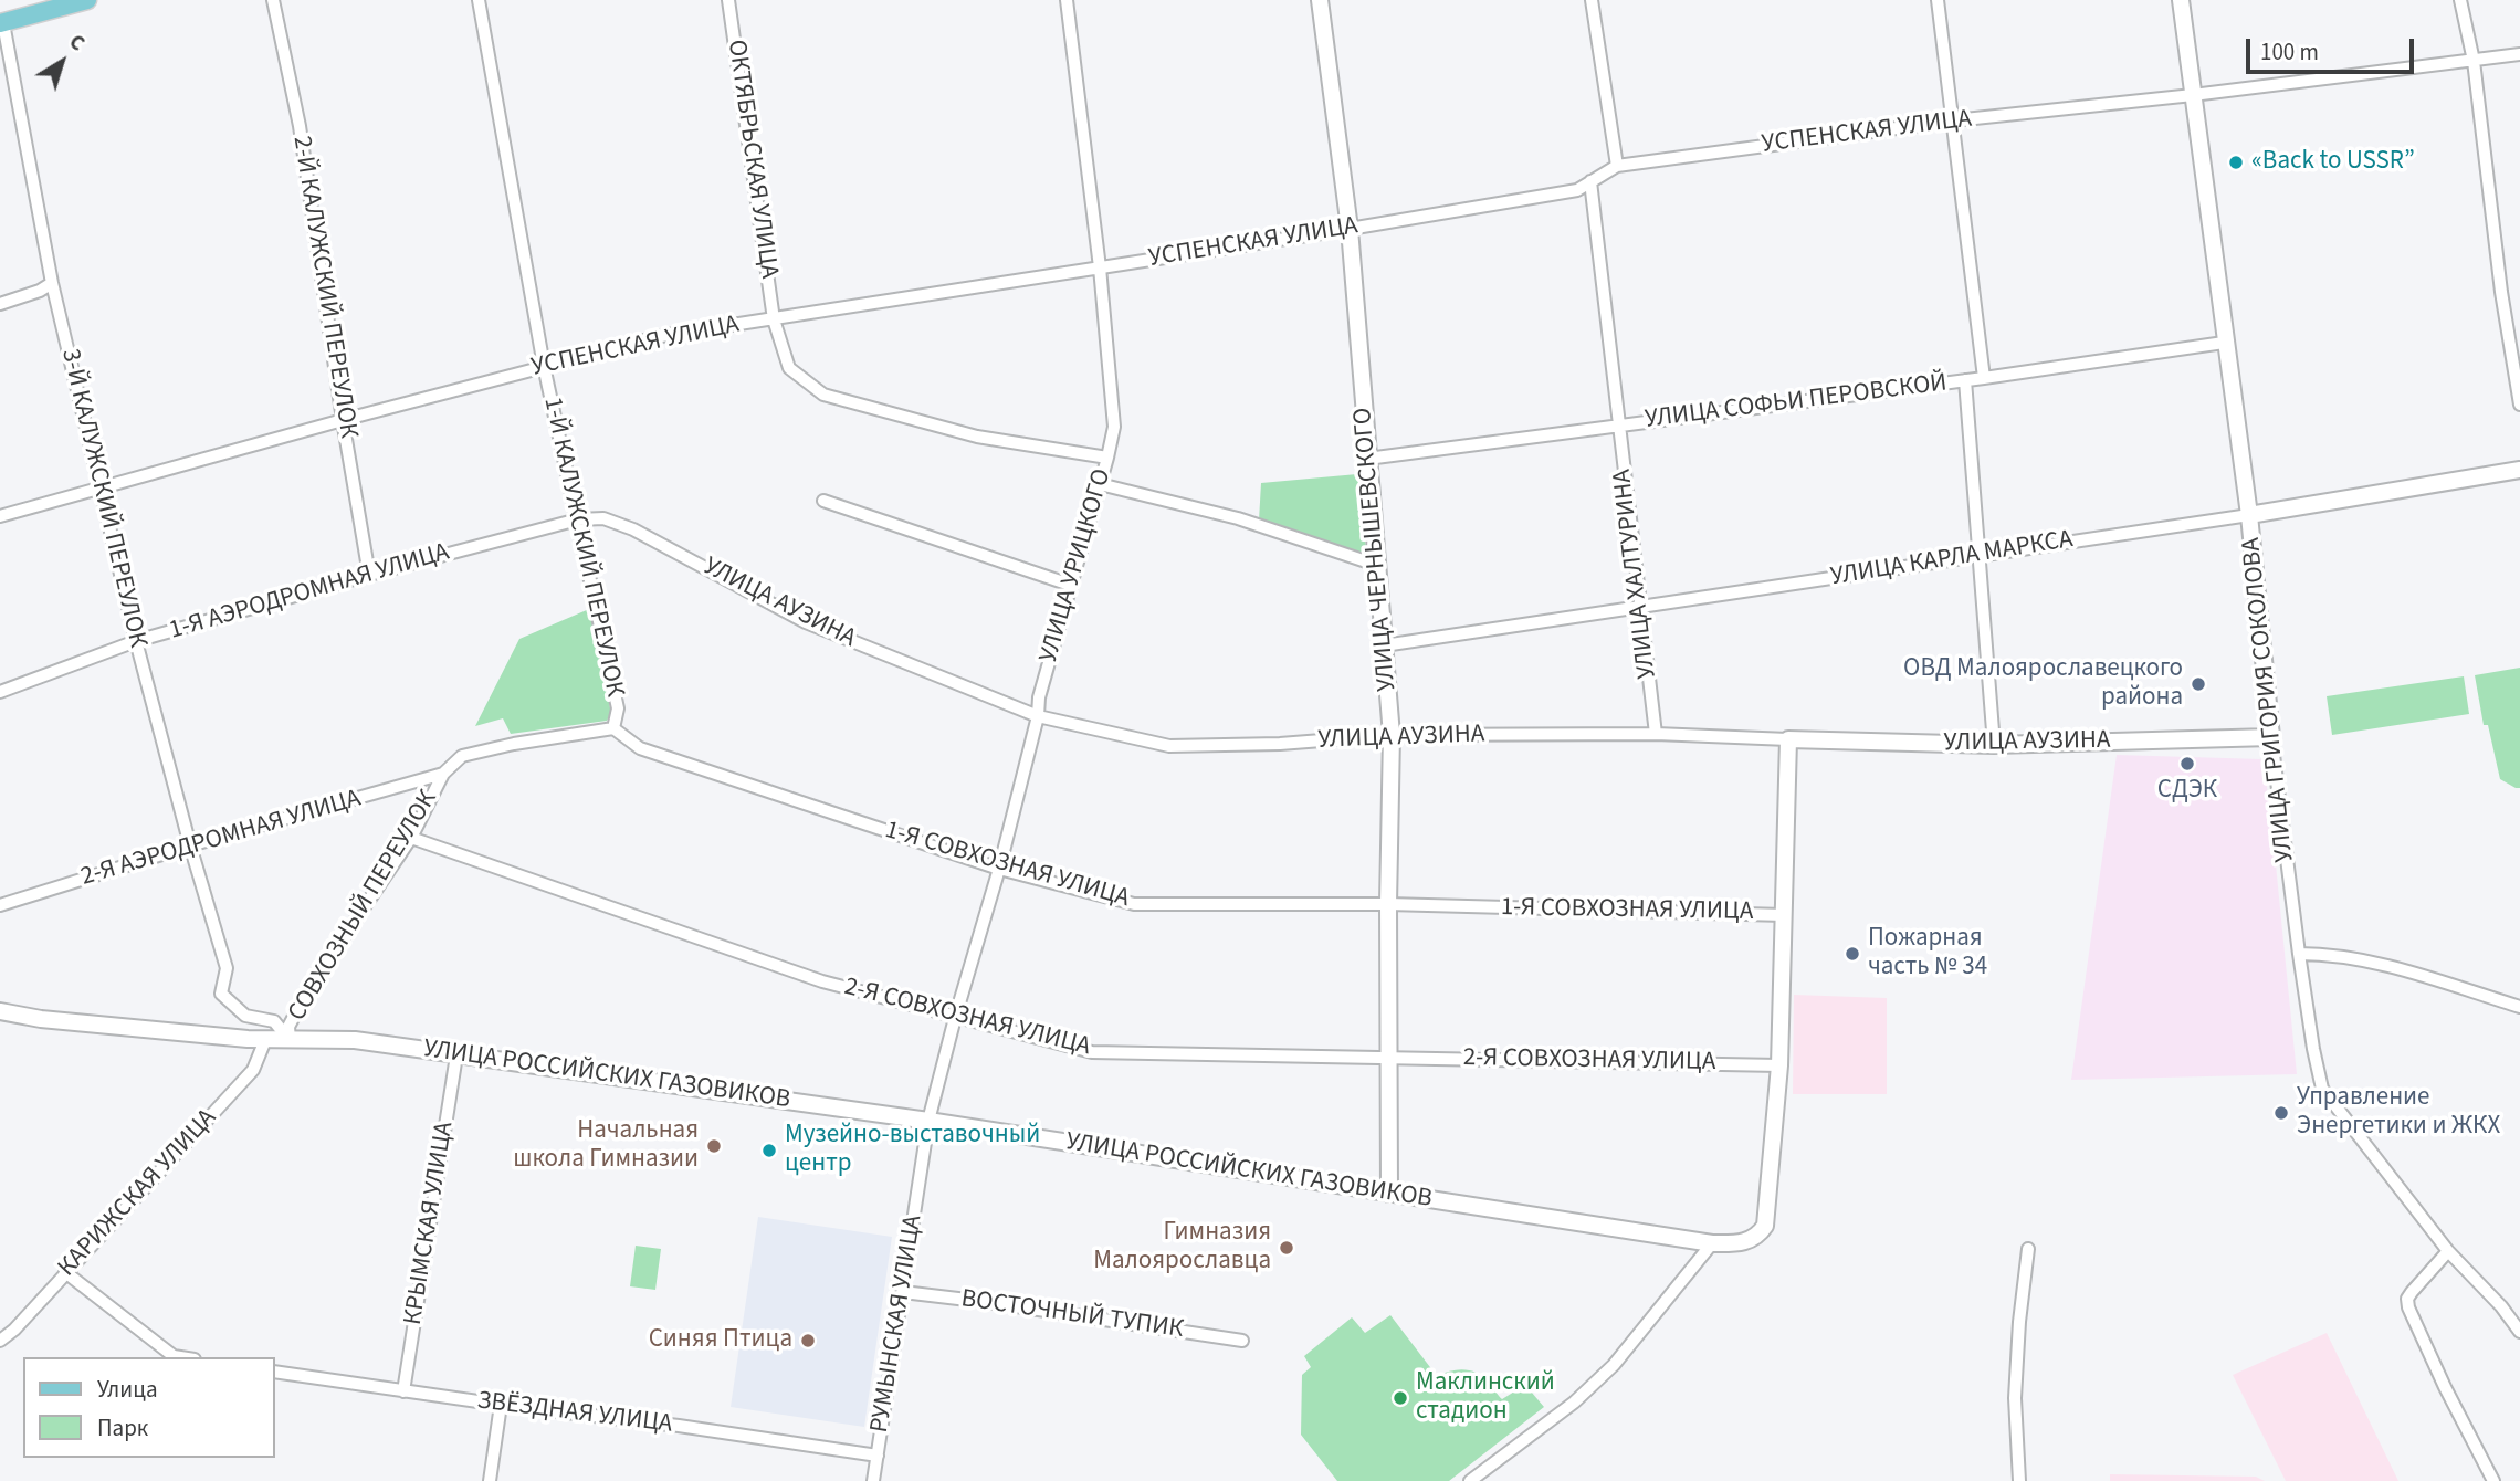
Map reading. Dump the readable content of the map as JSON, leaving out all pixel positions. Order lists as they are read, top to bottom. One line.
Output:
{"streets":{"main road":["УЛИЦА ЧЕРНЫШЕВСКОГО","УЛИЦА КАРЛА МАРКСА","УЛИЦА АУЗИНА","УЛИЦА ГРИГОРИЯ СОКОЛОВА","УЛИЦА РОССИЙСКИХ ГАЗОВИКОВ"],"street":["УСПЕНСКАЯ УЛИЦА","ОКТЯБРЬСКАЯ УЛИЦА","2-Й КАЛУЖСКИЙ ПЕРЕУЛОК","УЛИЦА СОФЬИ ПЕРОВСКОЙ","3-Й КАЛУЖСКИЙ ПЕРЕУЛОК","1-Й КАЛУЖСКИЙ ПЕРЕУЛОК","УЛИЦА УРИЦКОГО","УЛИЦА ХАЛТУРИНА","1-Я АЭРОДРОМНАЯ УЛИЦА","2-Я АЭРОДРОМНАЯ УЛИЦА","1-Я СОВХОЗНАЯ УЛИЦА","СОВХОЗНЫЙ ПЕРЕУЛОК","2-Я СОВХОЗНАЯ УЛИЦА","КАРИЖСКАЯ УЛИЦА","КРЫМСКАЯ УЛИЦА","ВОСТОЧНЫЙ ТУПИК","РУМЫНСКАЯ УЛИЦА","ЗВЁЗДНАЯ УЛИЦА"]},"crossings":[["УСПЕНСКАЯ УЛИЦА","ОКТЯБРЬСКАЯ УЛИЦА"],["УСПЕНСКАЯ УЛИЦА","2-Й КАЛУЖСКИЙ ПЕРЕУЛОК"],["УСПЕНСКАЯ УЛИЦА","3-Й КАЛУЖСКИЙ ПЕРЕУЛОК"],["УСПЕНСКАЯ УЛИЦА","1-Й КАЛУЖСКИЙ ПЕРЕУЛОК"],["УСПЕНСКАЯ УЛИЦА","УЛИЦА ЧЕРНЫШЕВСКОГО"],["УСПЕНСКАЯ УЛИЦА","УЛИЦА УРИЦКОГО"],["УСПЕНСКАЯ УЛИЦА","УЛИЦА ХАЛТУРИНА"],["УСПЕНСКАЯ УЛИЦА","УЛИЦА ГРИГОРИЯ СОКОЛОВА"],["2-Й КАЛУЖСКИЙ ПЕРЕУЛОК","1-Я АЭРОДРОМНАЯ УЛИЦА"],["УЛИЦА СОФЬИ ПЕРОВСКОЙ","УЛИЦА ЧЕРНЫШЕВСКОГО"],["УЛИЦА СОФЬИ ПЕРОВСКОЙ","УЛИЦА ХАЛТУРИНА"],["УЛИЦА СОФЬИ ПЕРОВСКОЙ","УЛИЦА ГРИГОРИЯ СОКОЛОВА"],["3-Й КАЛУЖСКИЙ ПЕРЕУЛОК","1-Я АЭРОДРОМНАЯ УЛИЦА"],["3-Й КАЛУЖСКИЙ ПЕРЕУЛОК","2-Я АЭРОДРОМНАЯ УЛИЦА"],["3-Й КАЛУЖСКИЙ ПЕРЕУЛОК","СОВХОЗНЫЙ ПЕРЕУЛОК"],["3-Й КАЛУЖСКИЙ ПЕРЕУЛОК","УЛИЦА РОССИЙСКИХ ГАЗОВИКОВ"],["1-Й КАЛУЖСКИЙ ПЕРЕУЛОК","1-Я АЭРОДРОМНАЯ УЛИЦА"],["1-Й КАЛУЖСКИЙ ПЕРЕУЛОК","УЛИЦА АУЗИНА"],["1-Й КАЛУЖСКИЙ ПЕРЕУЛОК","1-Я СОВХОЗНАЯ УЛИЦА"],["УЛИЦА ЧЕРНЫШЕВСКОГО","УЛИЦА КАРЛА МАРКСА"],["УЛИЦА ЧЕРНЫШЕВСКОГО","УЛИЦА АУЗИНА"],["УЛИЦА ЧЕРНЫШЕВСКОГО","1-Я СОВХОЗНАЯ УЛИЦА"],["УЛИЦА ЧЕРНЫШЕВСКОГО","2-Я СОВХОЗНАЯ УЛИЦА"],["УЛИЦА ЧЕРНЫШЕВСКОГО","УЛИЦА РОССИЙСКИХ ГАЗОВИКОВ"],["УЛИЦА КАРЛА МАРКСА","УЛИЦА ХАЛТУРИНА"],["УЛИЦА КАРЛА МАРКСА","УЛИЦА ГРИГОРИЯ СОКОЛОВА"],["УЛИЦА УРИЦКОГО","УЛИЦА АУЗИНА"],["УЛИЦА УРИЦКОГО","1-Я СОВХОЗНАЯ УЛИЦА"],["УЛИЦА УРИЦКОГО","2-Я СОВХОЗНАЯ УЛИЦА"],["УЛИЦА УРИЦКОГО","УЛИЦА РОССИЙСКИХ ГАЗОВИКОВ"],["УЛИЦА УРИЦКОГО","РУМЫНСКАЯ УЛИЦА"],["УЛИЦА ХАЛТУРИНА","УЛИЦА АУЗИНА"],["1-Я АЭРОДРОМНАЯ УЛИЦА","УЛИЦА АУЗИНА"],["УЛИЦА АУЗИНА","УЛИЦА ГРИГОРИЯ СОКОЛОВА"],["2-Я АЭРОДРОМНАЯ УЛИЦА","СОВХОЗНЫЙ ПЕРЕУЛОК"],["СОВХОЗНЫЙ ПЕРЕУЛОК","2-Я СОВХОЗНАЯ УЛИЦА"],["СОВХОЗНЫЙ ПЕРЕУЛОК","УЛИЦА РОССИЙСКИХ ГАЗОВИКОВ"],["2-Я СОВХОЗНАЯ УЛИЦА","УЛИЦА РОССИЙСКИХ ГАЗОВИКОВ"],["УЛИЦА РОССИЙСКИХ ГАЗОВИКОВ","КАРИЖСКАЯ УЛИЦА"],["УЛИЦА РОССИЙСКИХ ГАЗОВИКОВ","КРЫМСКАЯ УЛИЦА"],["УЛИЦА РОССИЙСКИХ ГАЗОВИКОВ","РУМЫНСКАЯ УЛИЦА"],["КРЫМСКАЯ УЛИЦА","ЗВЁЗДНАЯ УЛИЦА"],["ВОСТОЧНЫЙ ТУПИК","РУМЫНСКАЯ УЛИЦА"],["РУМЫНСКАЯ УЛИЦА","ЗВЁЗДНАЯ УЛИЦА"]],"places":["«Back to USSR”","ОВД Малоярославецкого района","СДЭК","Пожарная часть № 34","Управление Энергетики и ЖКХ","Начальная школа Гимназии","Музейно-выставочный центр","Гимназия Малоярославца","Синяя Птица","Маклинский стадион"],"legend":["Улица","Парк"],"scale_bar":"100 m","north":"top right"}
